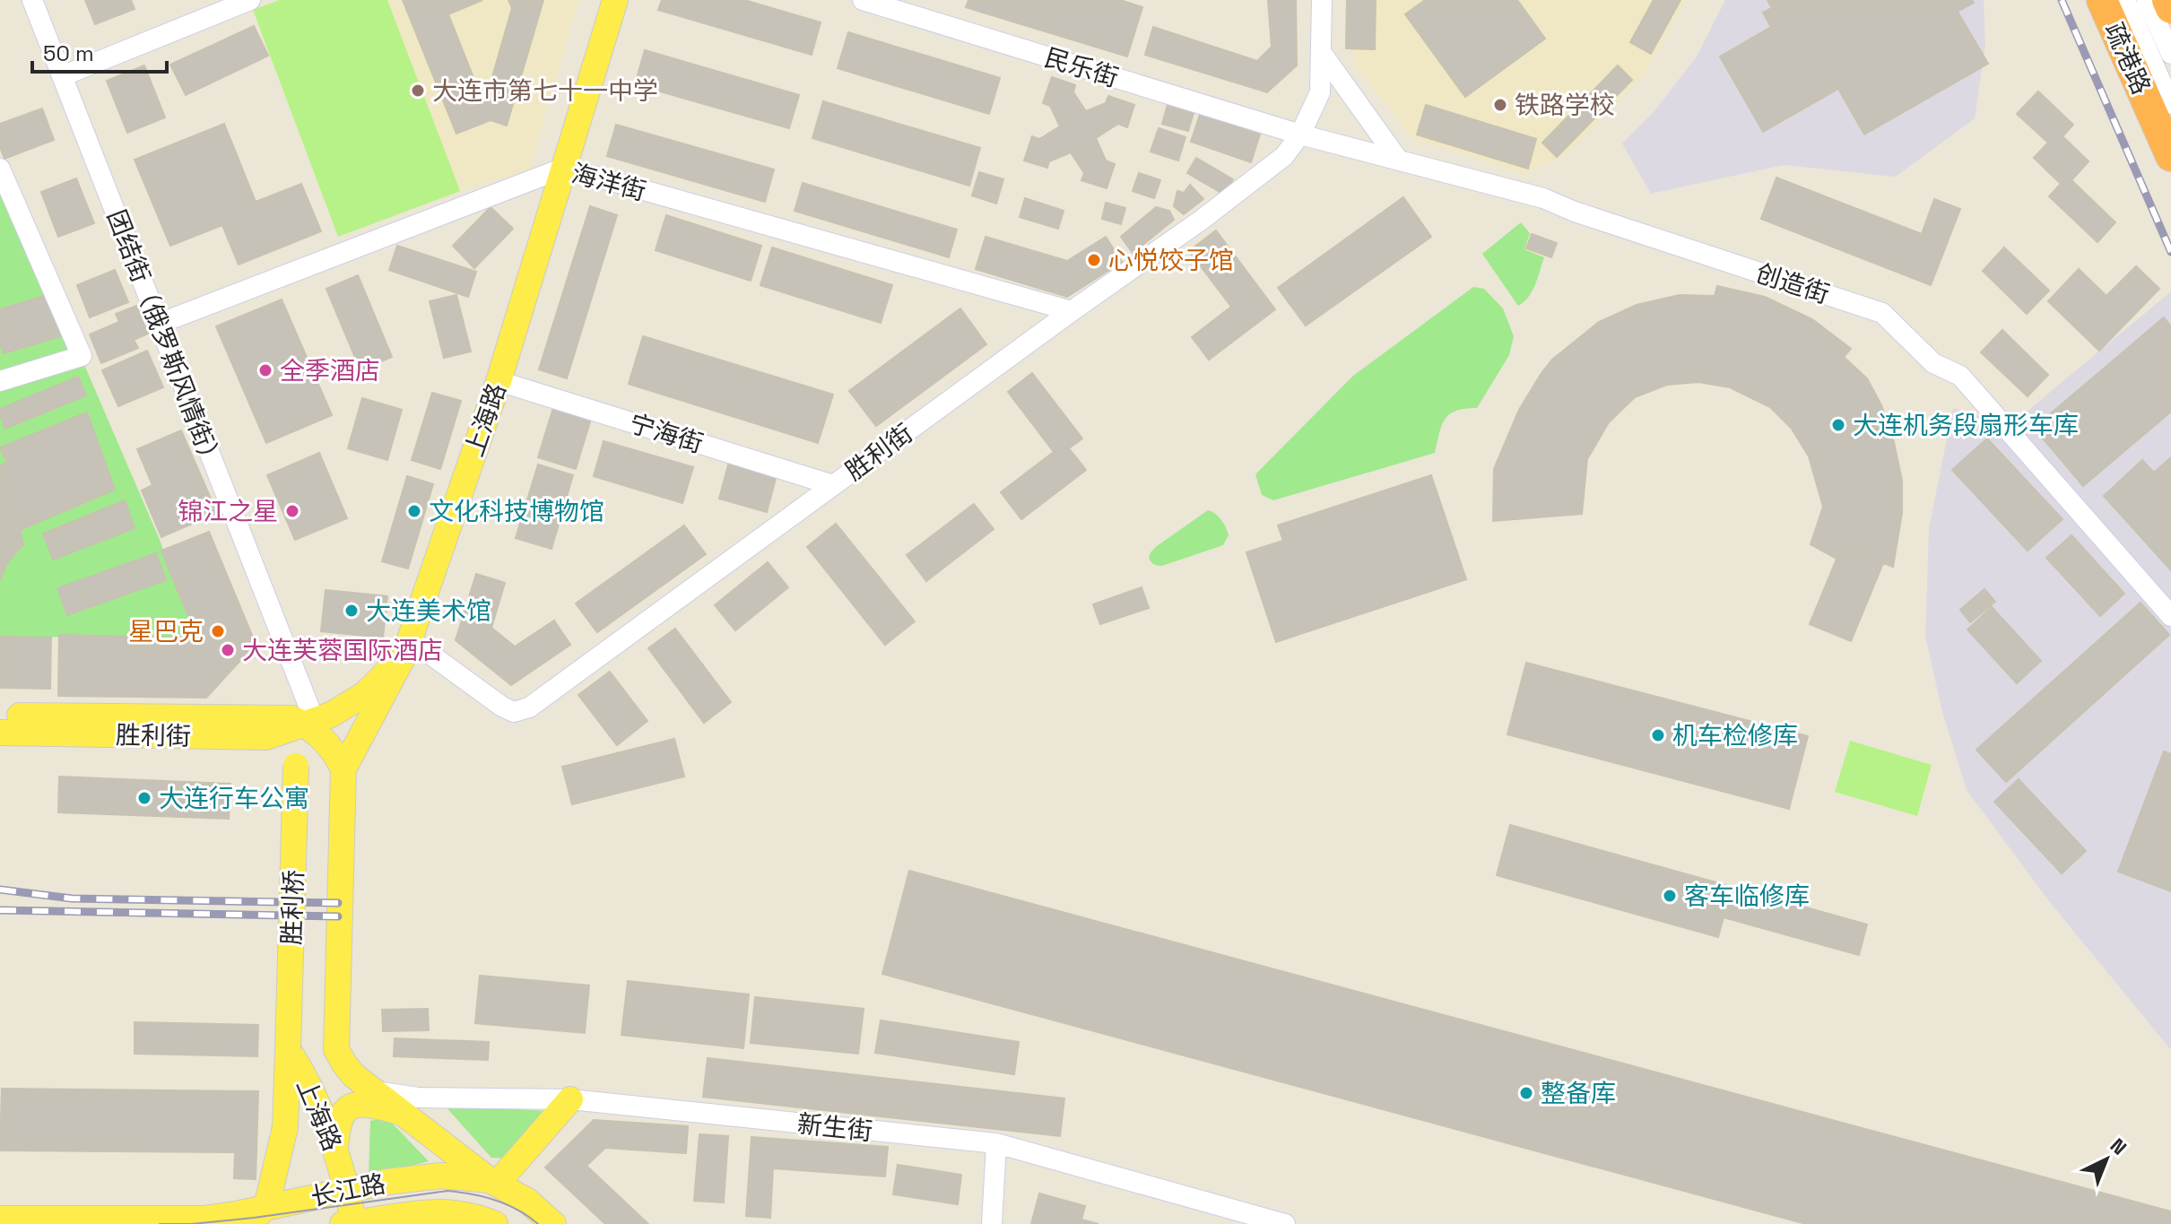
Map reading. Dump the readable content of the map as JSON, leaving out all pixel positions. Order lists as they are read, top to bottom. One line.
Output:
{"streets":{"highway":["疏港路"],"main road":["上海路","胜利街","胜利桥","长江路"],"street":["民乐街","海洋街","创造街","团结街（俄罗斯风情街）","宁海街","新生街"]},"crossings":[["民乐街","创造街"],["民乐街","胜利街"],["海洋街","团结街（俄罗斯风情街）"],["海洋街","上海路"],["海洋街","胜利街"],["创造街","胜利街"],["团结街（俄罗斯风情街）","胜利街"],["上海路","宁海街"],["上海路","胜利街"],["上海路","胜利桥"],["上海路","长江路"],["宁海街","胜利街"],["胜利街","胜利桥"],["胜利桥","新生街"],["胜利桥","长江路"]],"places":["大连市第七十一中学","铁路学校","心悦饺子馆","全季酒店","大连机务段扇形车库","锦江之星","文化科技博物馆","大连美术馆","星巴克","大连芙蓉国际酒店","机车检修库","大连行车公寓","客车临修库","整备库"],"scale_bar":"50 m","north":"top right"}
